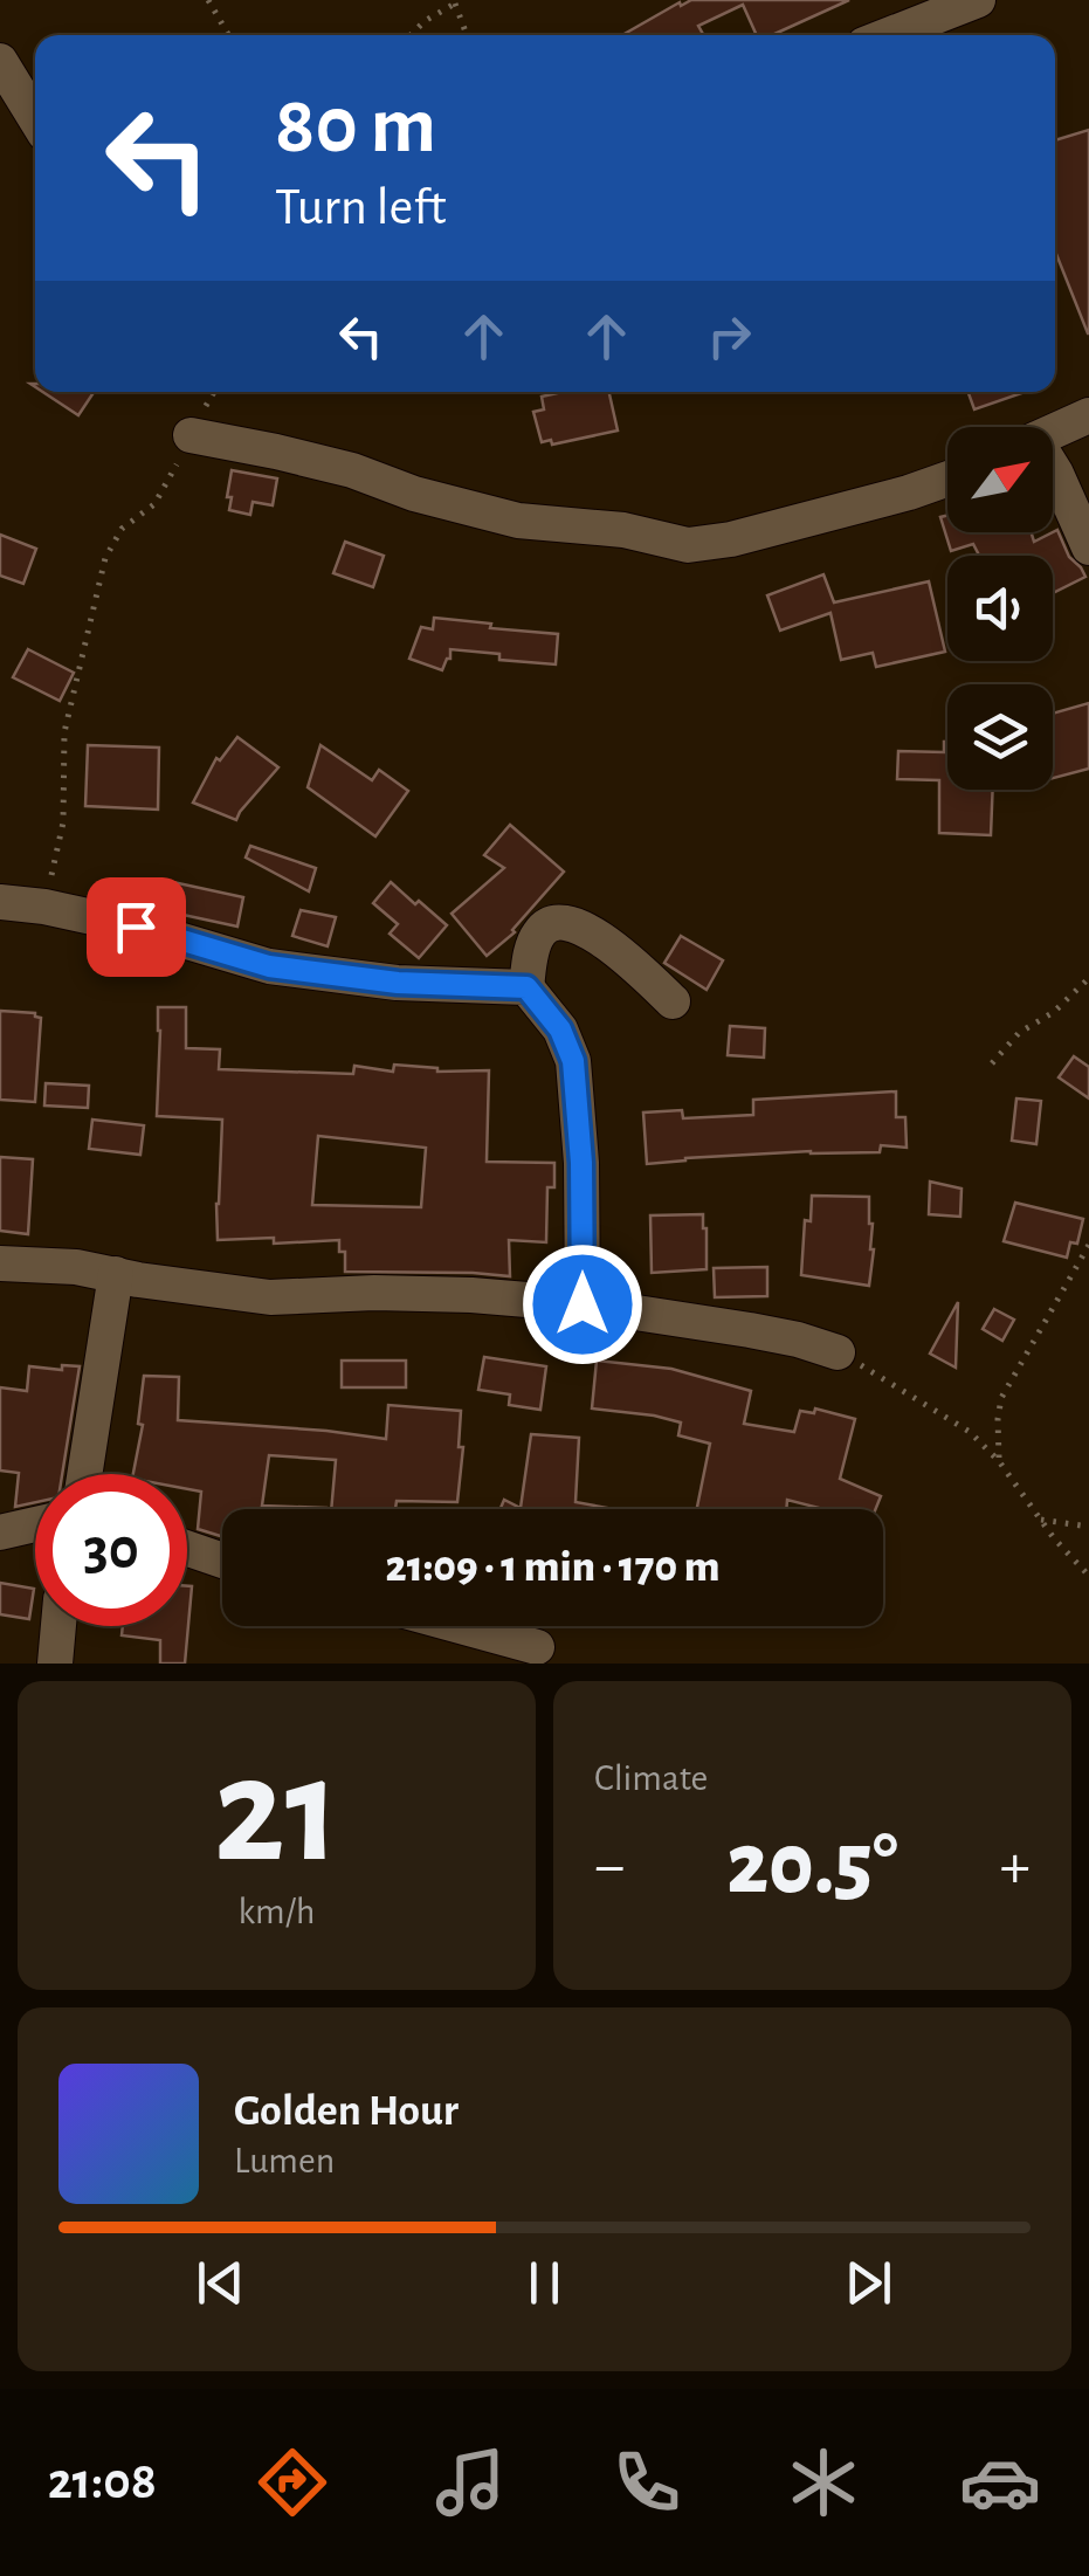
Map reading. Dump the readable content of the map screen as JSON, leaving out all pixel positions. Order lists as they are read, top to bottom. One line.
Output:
{"north":"top right","page":{"turn":["80 m","Turn left"],"limit":"30","trip":"21:09 · 1 min · 170 m","tile":[["21","km/h"],"Climate"],"heat":["−","20.5°","+"],"song":["Golden Hour","Lumen"],"tabs":"21:08"}}
